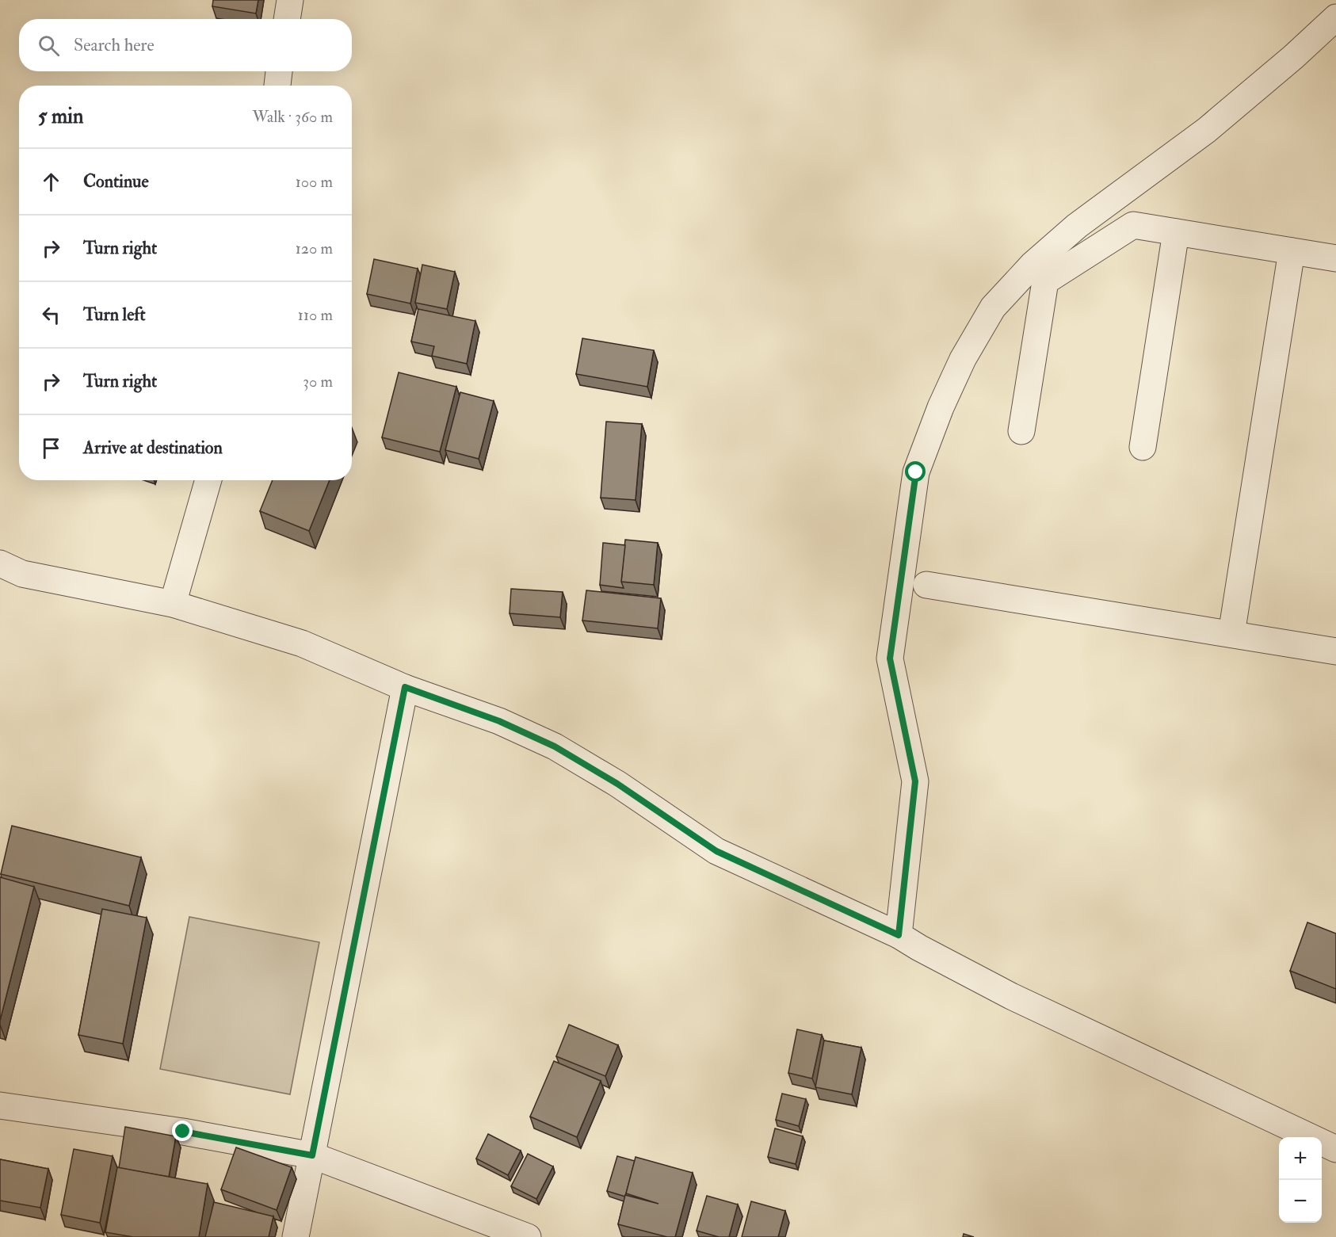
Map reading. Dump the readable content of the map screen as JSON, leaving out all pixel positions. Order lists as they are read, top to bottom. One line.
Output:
{"page":{"search":"Search here","heading":["5 min","Walk · 360 m"],"list":[["Continue","100 m"],["Turn right","120 m"],["Turn left","110 m"],["Turn right","30 m"],"Arrive at destination"],"map_buttons":["+","−"]}}
